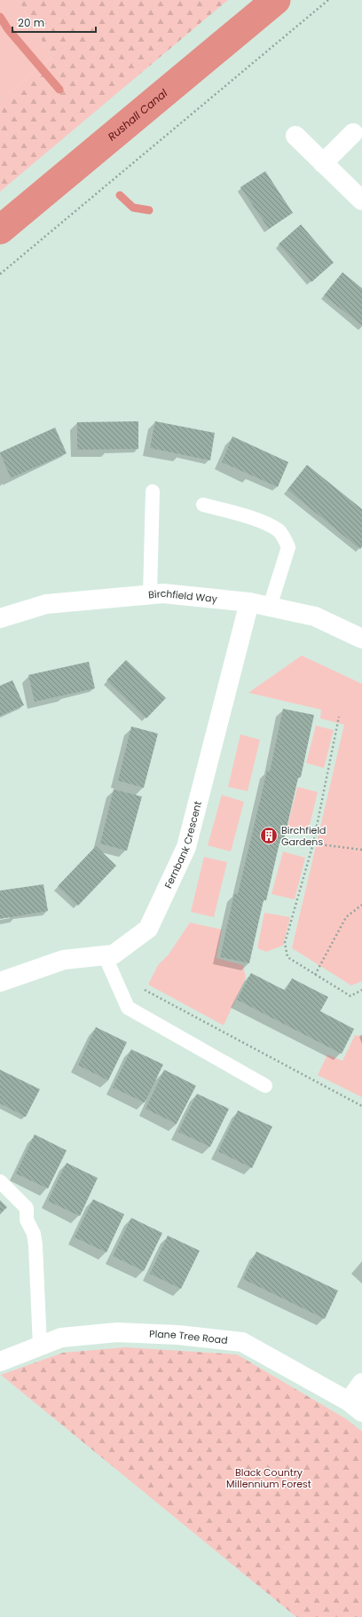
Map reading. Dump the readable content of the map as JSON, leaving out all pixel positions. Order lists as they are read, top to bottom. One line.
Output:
{"streets":{"street":["Birchfield Way","Fernbank Crescent","Plane Tree Road"]},"crossings":[["Birchfield Way","Fernbank Crescent"]],"water":["Rushall Canal"],"parks":["Black Country Millennium Forest"],"places":{"building":["Birchfield Gardens"]},"scale_bar":"20 m"}
